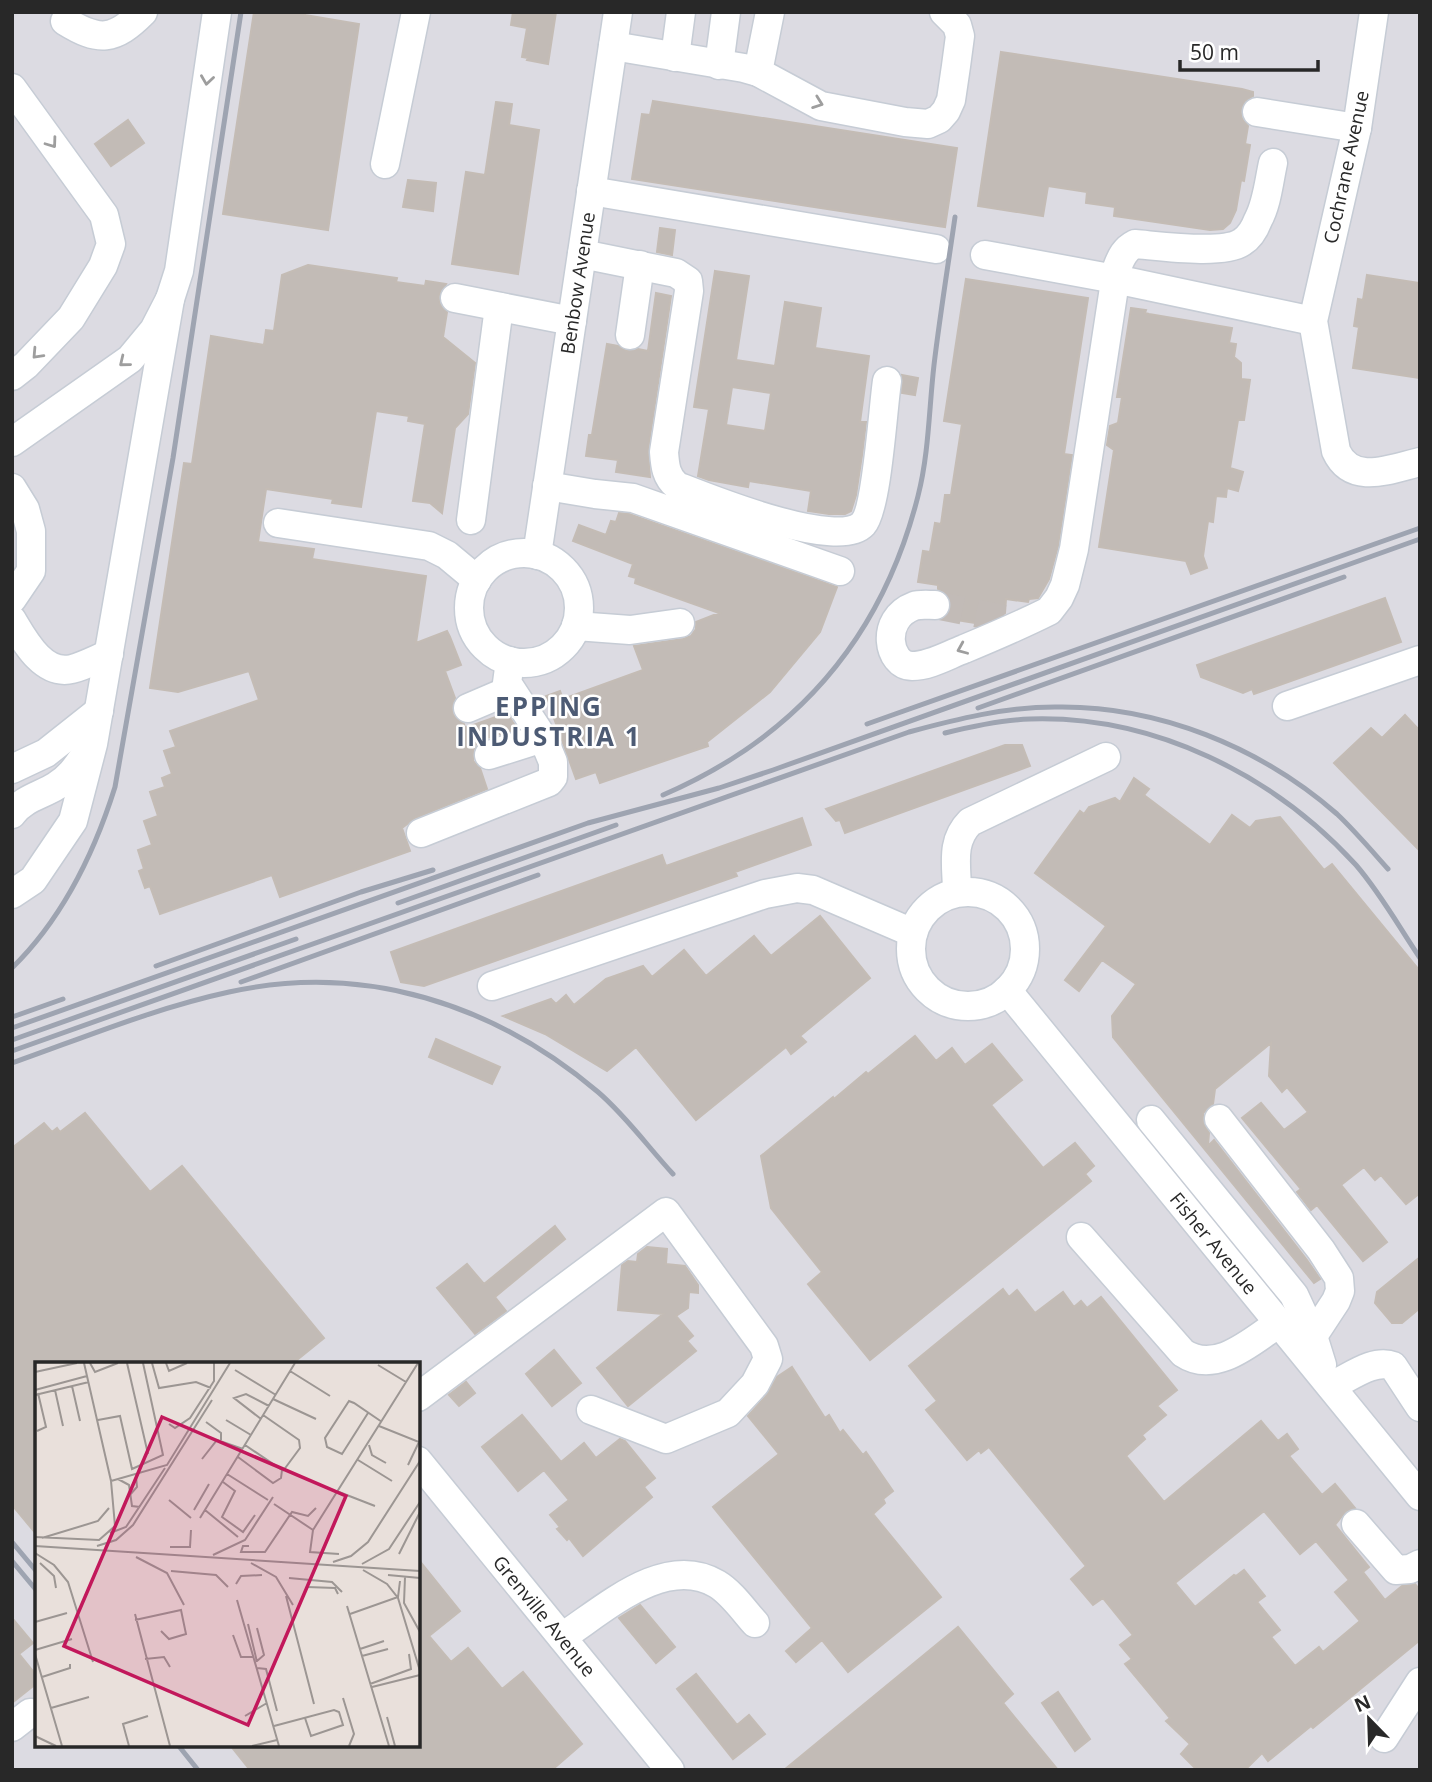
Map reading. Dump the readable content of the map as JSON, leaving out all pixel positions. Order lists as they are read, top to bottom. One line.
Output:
{"streets":{"lane":["Cochrane Avenue","Benbow Avenue","Fisher Avenue","Grenville Avenue"]},"districts":["EPPING INDUSTRIA 1"],"scale_bar":"50 m","north":"top left"}
